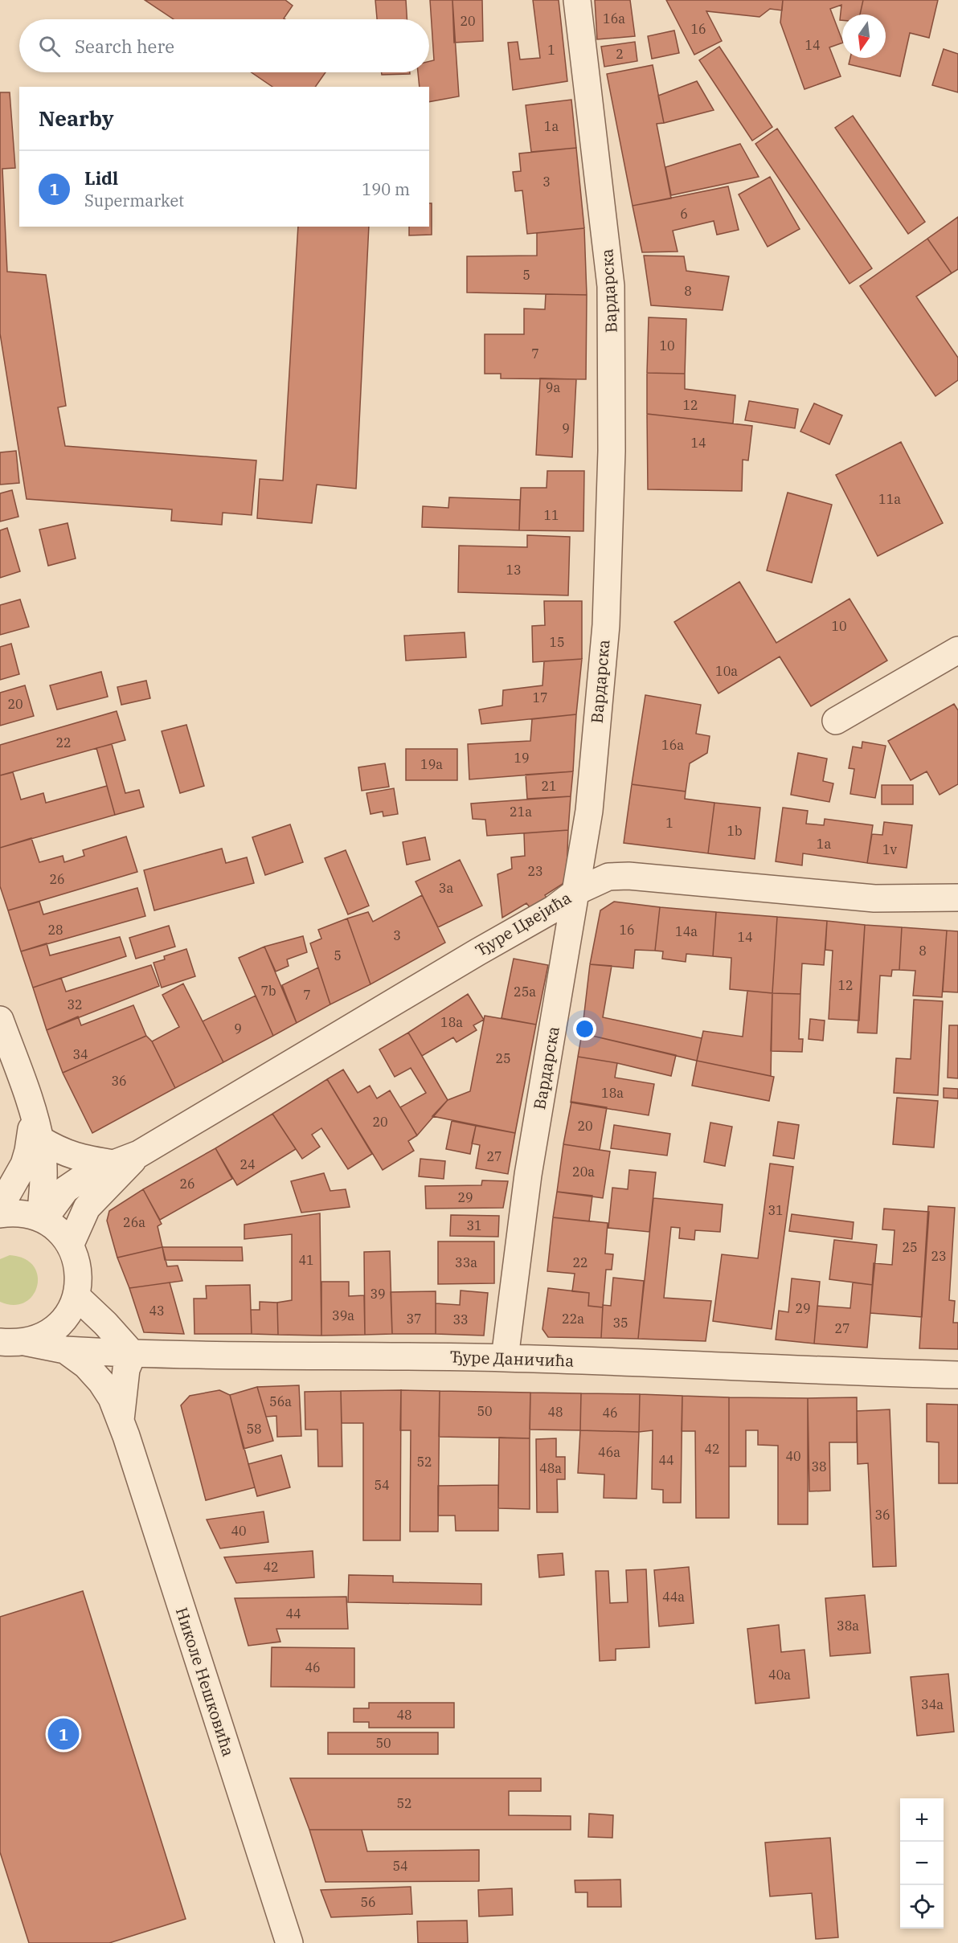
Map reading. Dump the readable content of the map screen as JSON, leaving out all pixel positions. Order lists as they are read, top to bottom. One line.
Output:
{"streets":{"street":["Вардарска","Ђуре Цвејића","Ђуре Даничића","Николе Нешковића"]},"crossings":[["Вардарска","Ђуре Цвејића"],["Вардарска","Ђуре Даничића"],["Ђуре Даничића","Николе Нешковића"]],"house_numbers":["16a","20","16","14","1","2","1a","3","6","5","8","10","7","9a","12","9","14","11a","11","13","10","15","10a","17","20","22","16a","19","19a","21","21a","1","1b","1a","1v","23","26","3a","28","16","14a","3","14","8","5","12","7b","25a","7","32","18a","9","34","25","36","18a","20","20","27","24","20a","26","29","31","26a","31","25","23","41","33a","22","39","29","43","39a","37","22a","33","35","27","56a","50","48","46","58","42","46a","40","44","52","38","48a","54","36","40","42","44a","44","38a","46","40a","34a","48","50","52","54","56"],"north":"bottom","page":{"search":"Search here","heading":"Nearby","list":[{"mark":"1","name":"Lidl","note":"Supermarket","value":"190 m"}],"pins":"1","map_buttons":["+","−"]}}
